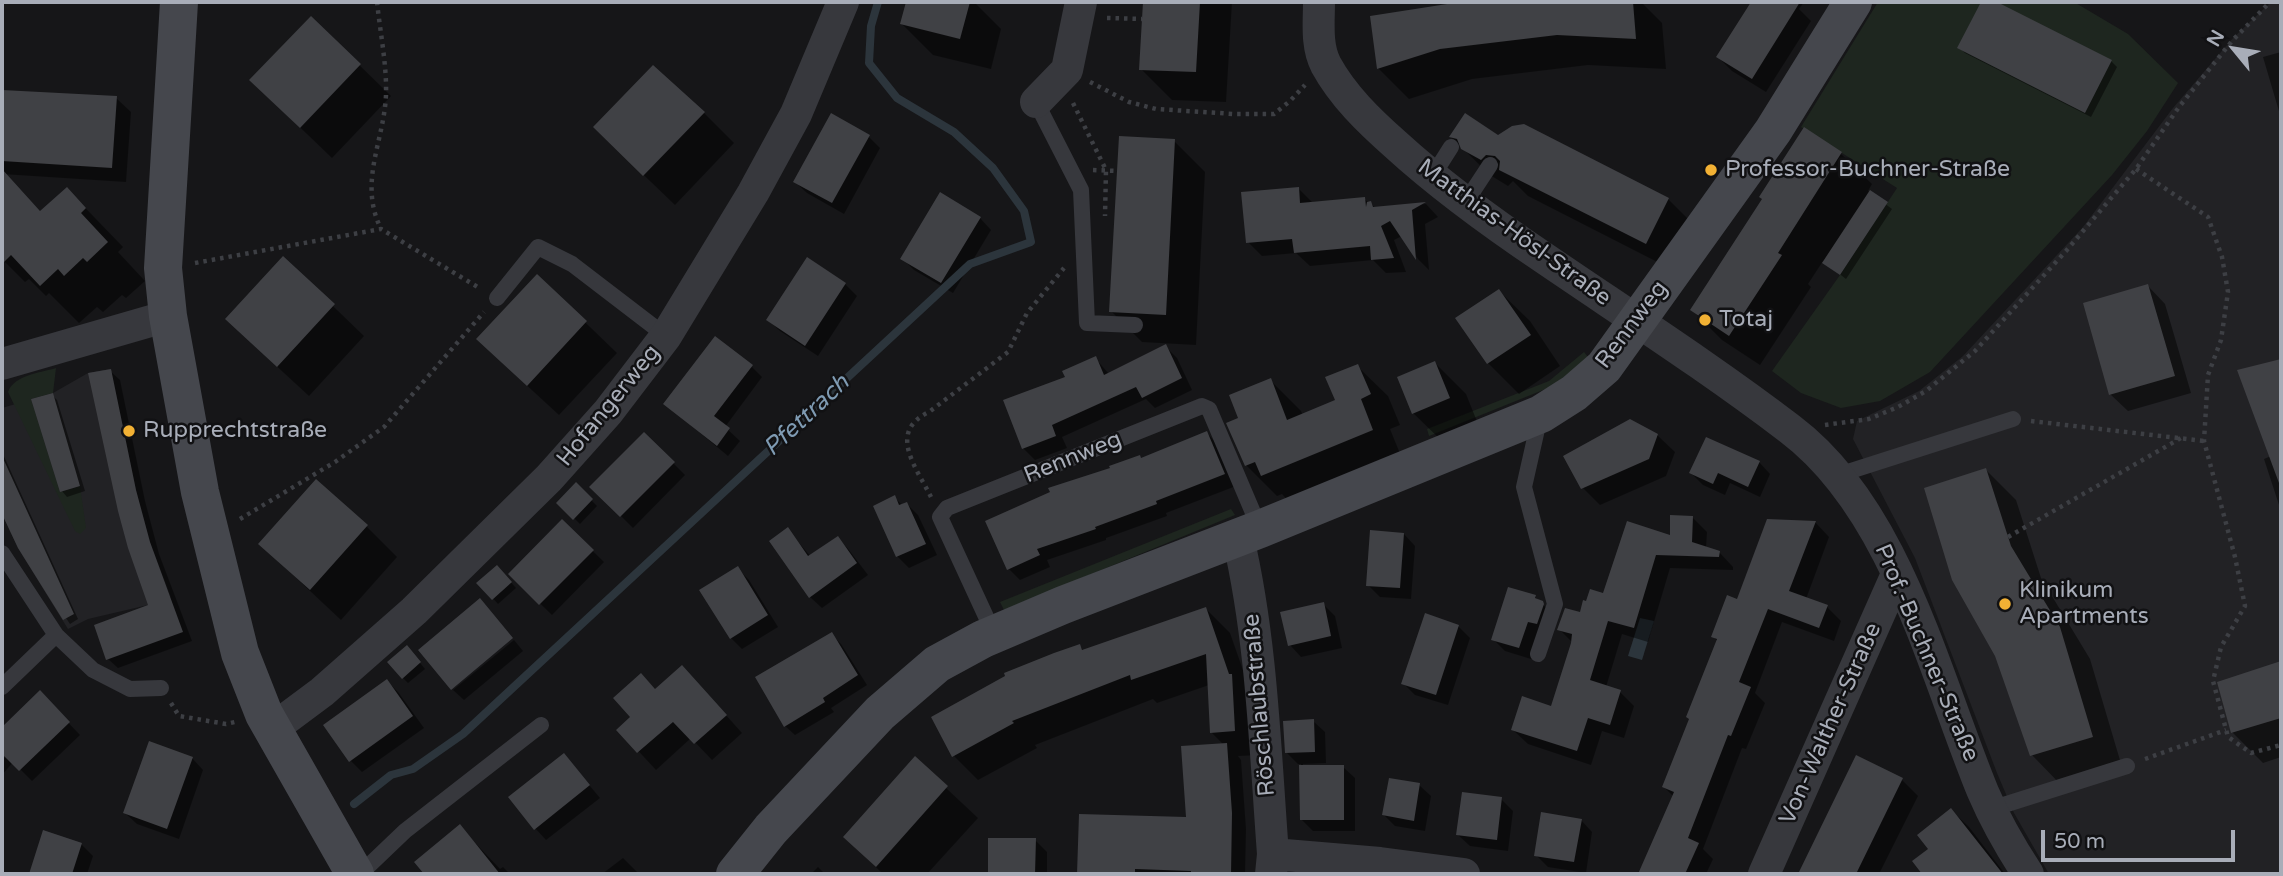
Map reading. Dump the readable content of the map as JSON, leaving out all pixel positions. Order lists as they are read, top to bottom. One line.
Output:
{"streets":{"main road":["Rennweg"],"street":["Matthias-Hösl-Straße","Hofangerweg","Prof.-Buchner-Straße","Röschlaubstraße","Von-Walther-Straße"]},"crossings":[["Matthias-Hösl-Straße","Rennweg"],["Matthias-Hösl-Straße","Prof.-Buchner-Straße"],["Rennweg","Prof.-Buchner-Straße"],["Rennweg","Röschlaubstraße"],["Prof.-Buchner-Straße","Von-Walther-Straße"]],"water":["Pfettrach"],"places":["Professor-Buchner-Straße","Totaj","Rupprechtstraße","Klinikum Apartments"],"scale_bar":"50 m","north":"top left"}
